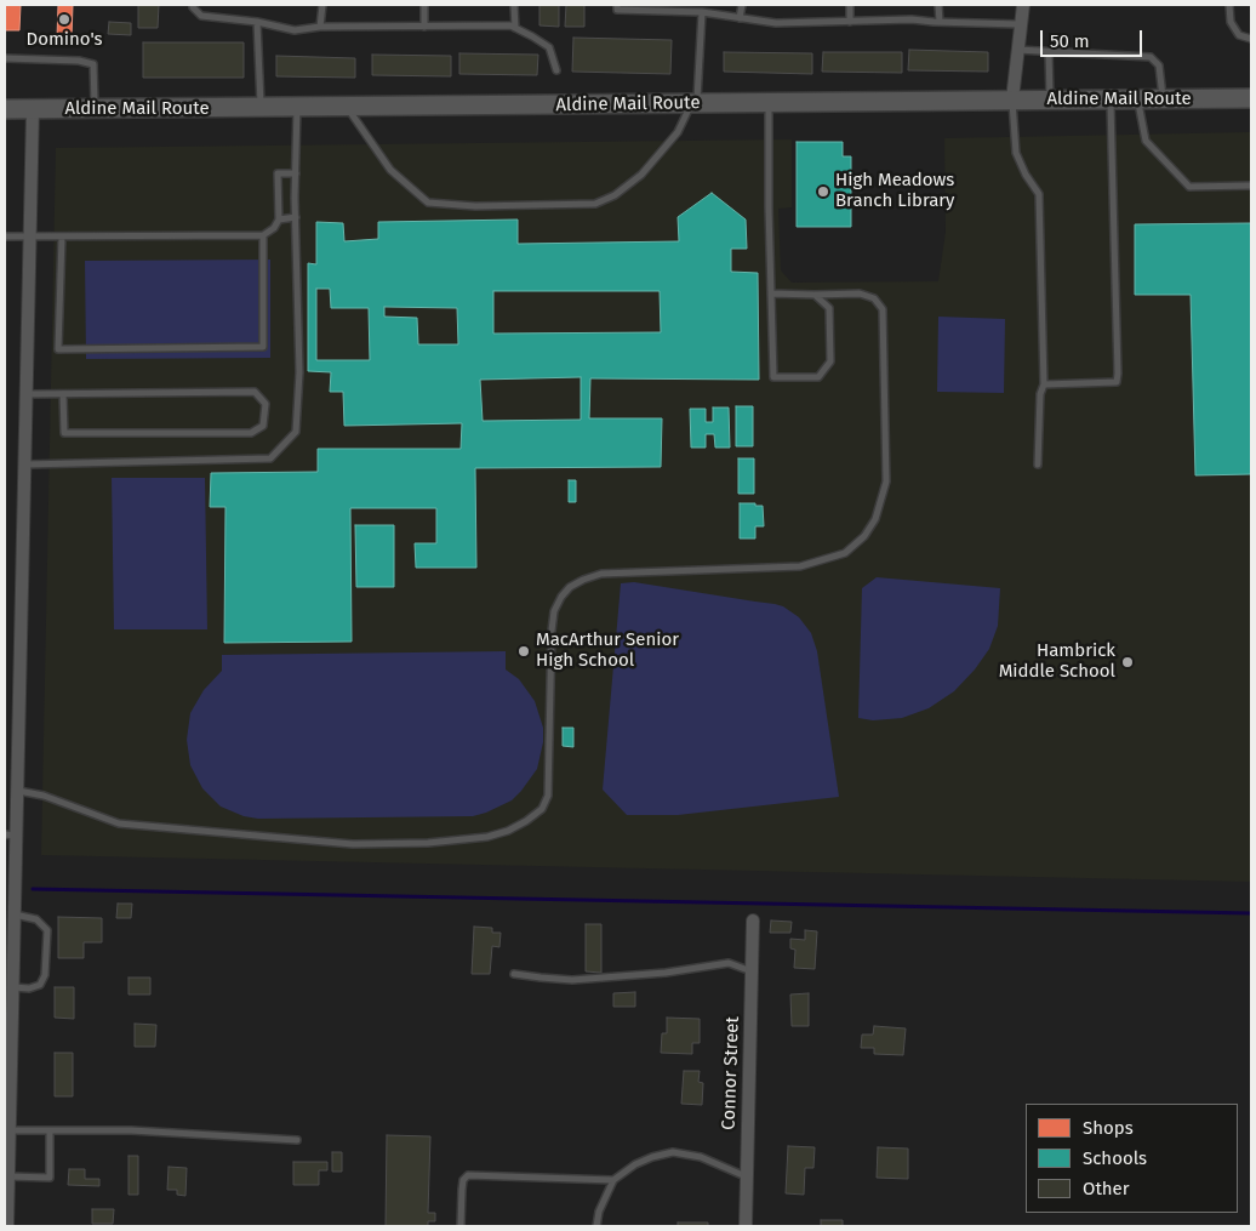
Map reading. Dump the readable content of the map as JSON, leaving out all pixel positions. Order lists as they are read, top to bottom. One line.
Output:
{"streets":{"main road":["Aldine Mail Route"],"street":["Connor Street"]},"places":["Domino's","High Meadows Branch Library","MacArthur Senior High School","Hambrick Middle School"],"legend":["Shops","Schools","Other"],"scale_bar":"50 m"}
